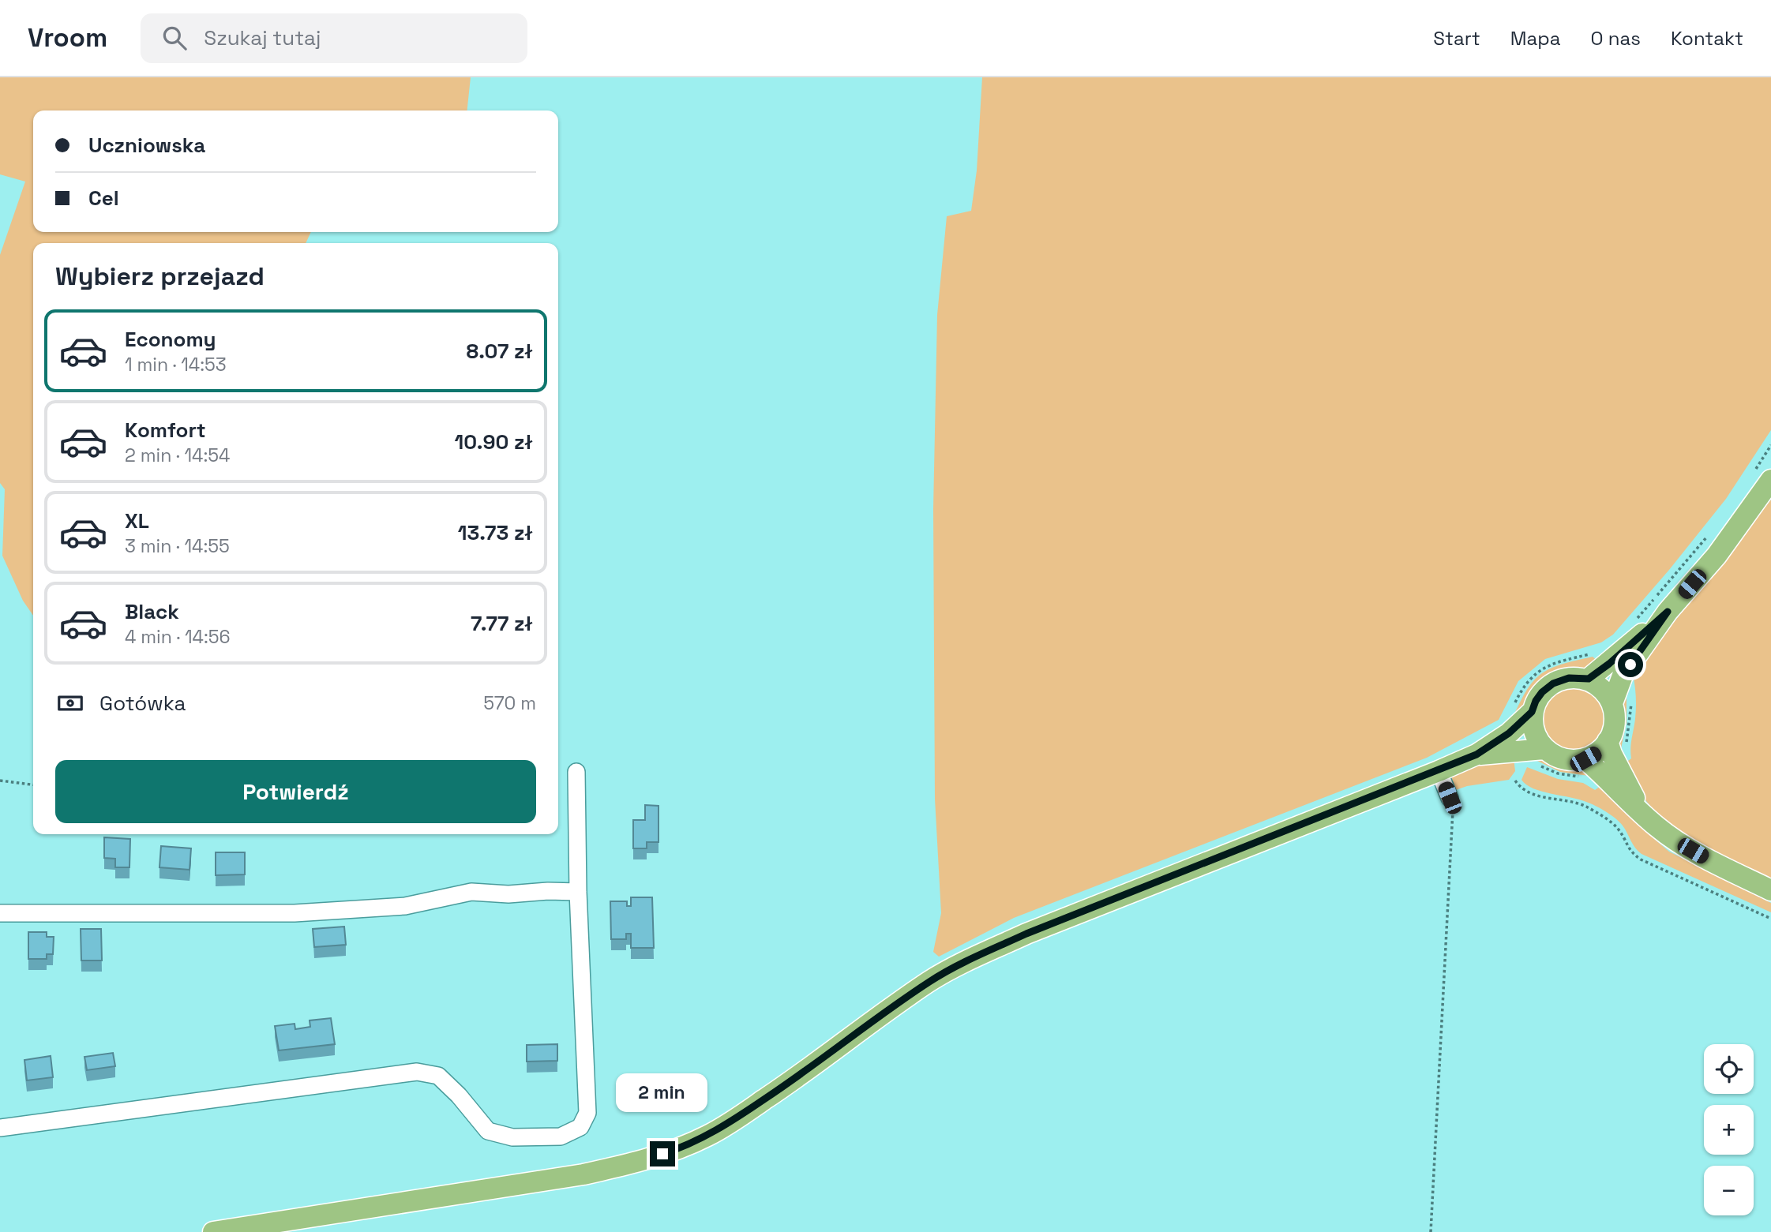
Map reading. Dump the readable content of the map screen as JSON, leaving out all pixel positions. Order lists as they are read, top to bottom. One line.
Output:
{"page":{"header":"Vroom","search":"Szukaj tutaj","nav":["Start","Mapa","O nas","Kontakt"],"banner":["Uczniowska","Cel"],"heading":"Wybierz przejazd","list":[{"name":"Economy","note":"1 min · 14:53","value":"8.07 zł"},{"name":"Komfort","note":"2 min · 14:54","value":"10.90 zł"},{"name":"XL","note":"3 min · 14:55","value":"13.73 zł"},{"name":"Black","note":"4 min · 14:56","value":"7.77 zł"}],"pay":["Gotówka","570 m"],"buttons":"Potwierdź","map_buttons":["+","−"],"bubble":"2 min"}}
